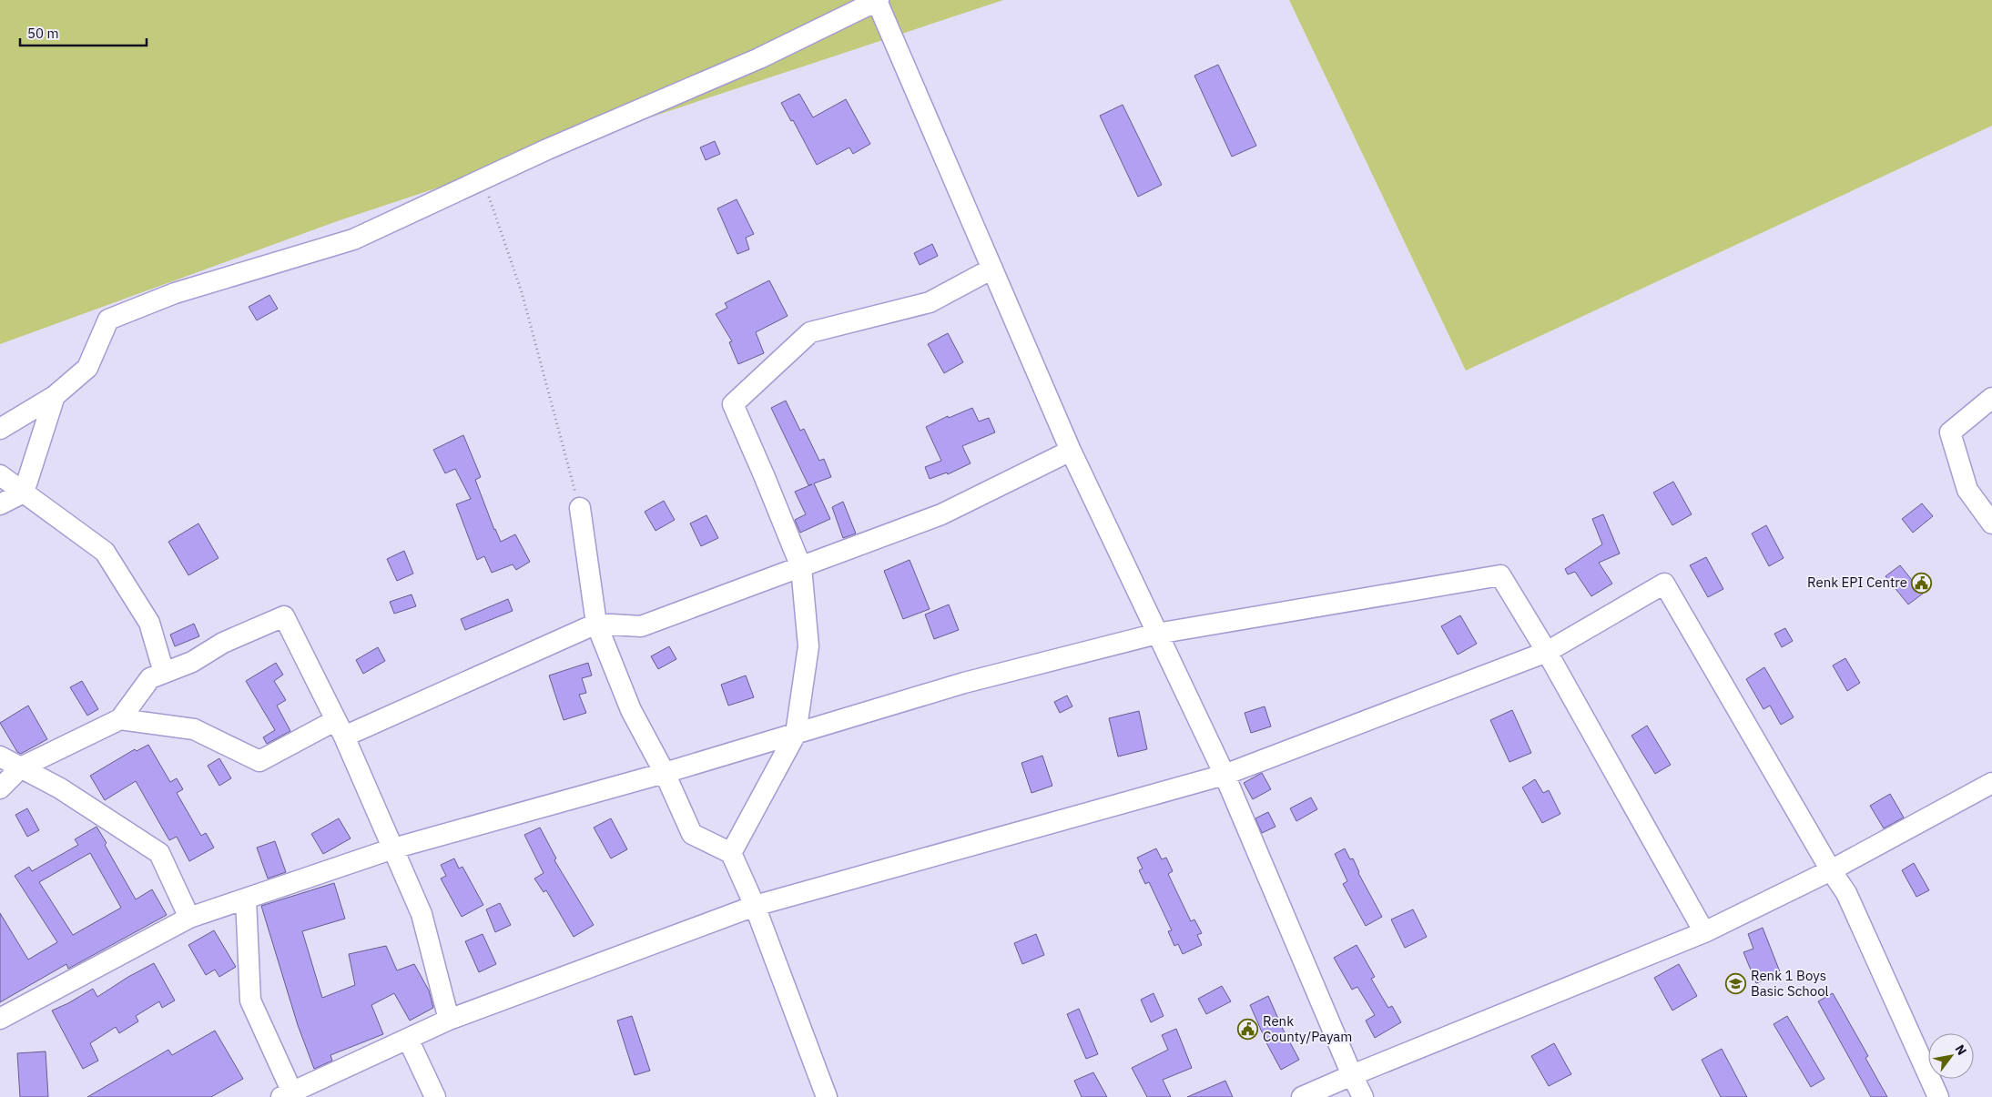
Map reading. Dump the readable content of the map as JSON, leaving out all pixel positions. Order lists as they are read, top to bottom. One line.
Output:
{"places":{"public building":["Renk EPI Centre","Renk County/Payam"],"school or university":["Renk 1 Boys Basic School"]},"scale_bar":"50 m","north":"top right"}
